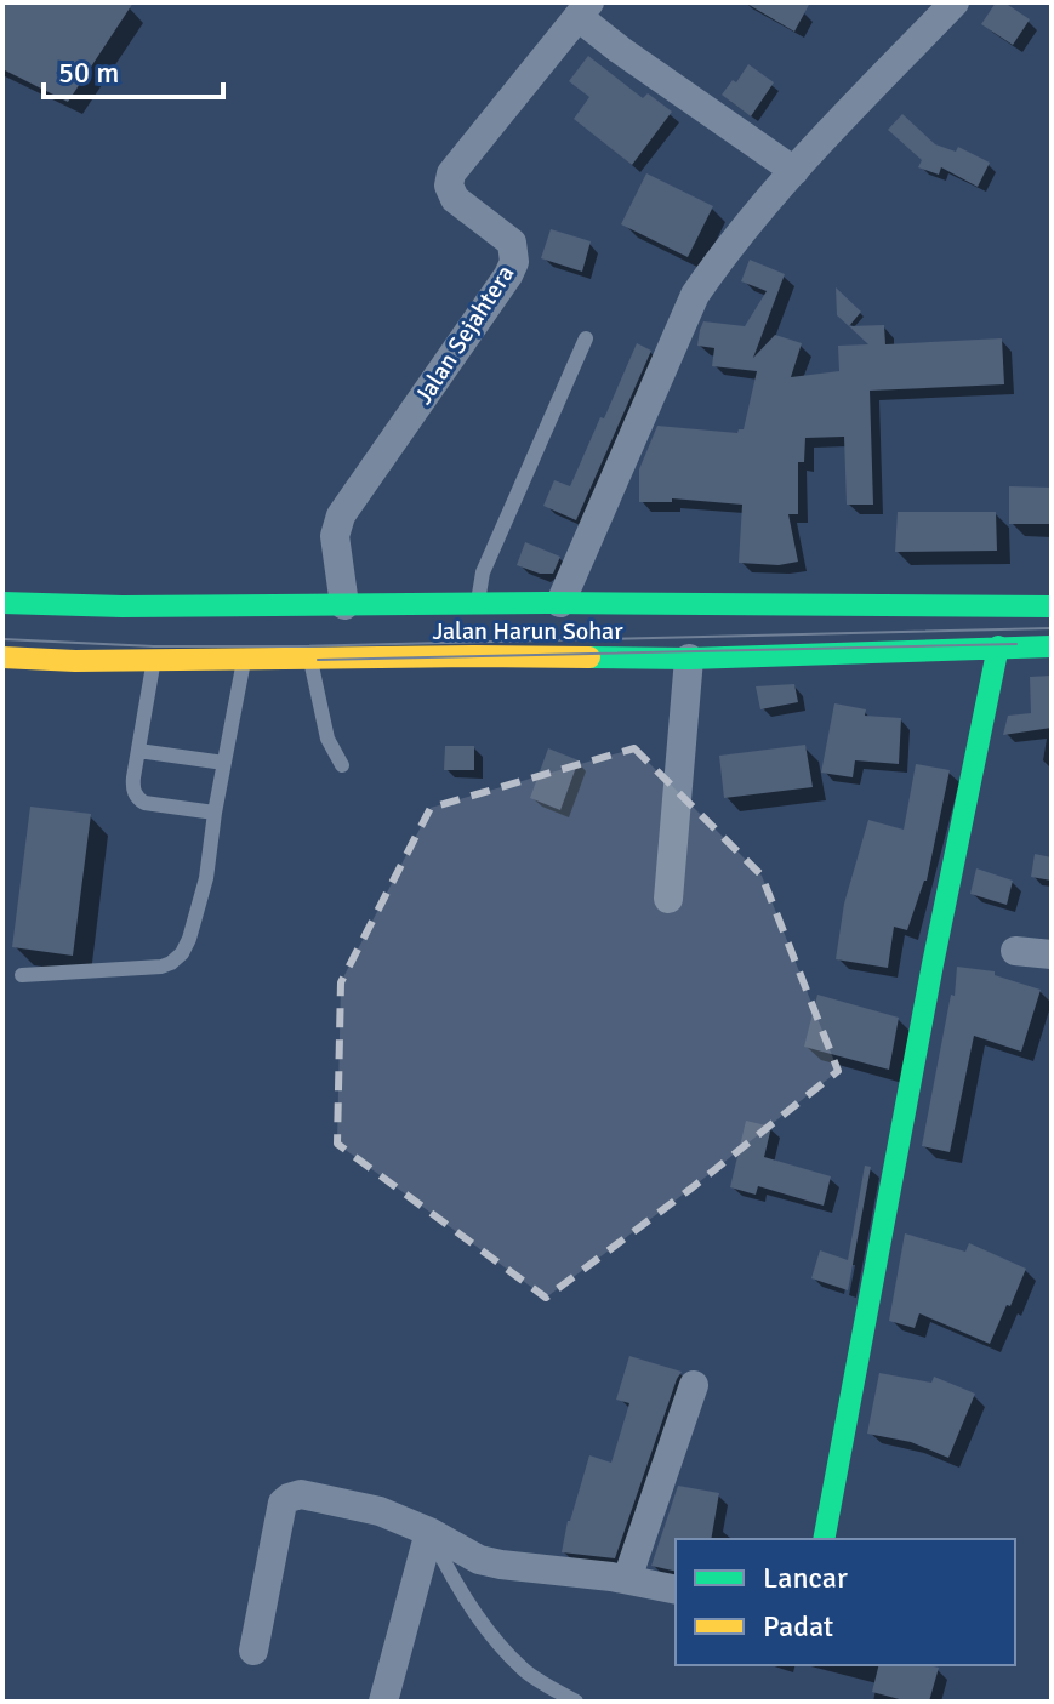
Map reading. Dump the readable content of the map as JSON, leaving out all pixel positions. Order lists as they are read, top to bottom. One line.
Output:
{"streets":{"main road":["Jalan Harun Sohar"],"street":["Jalan Sejahtera"]},"crossings":[["Jalan Sejahtera","Jalan Harun Sohar"]],"legend":["Lancar","Padat"],"scale_bar":"50 m"}
